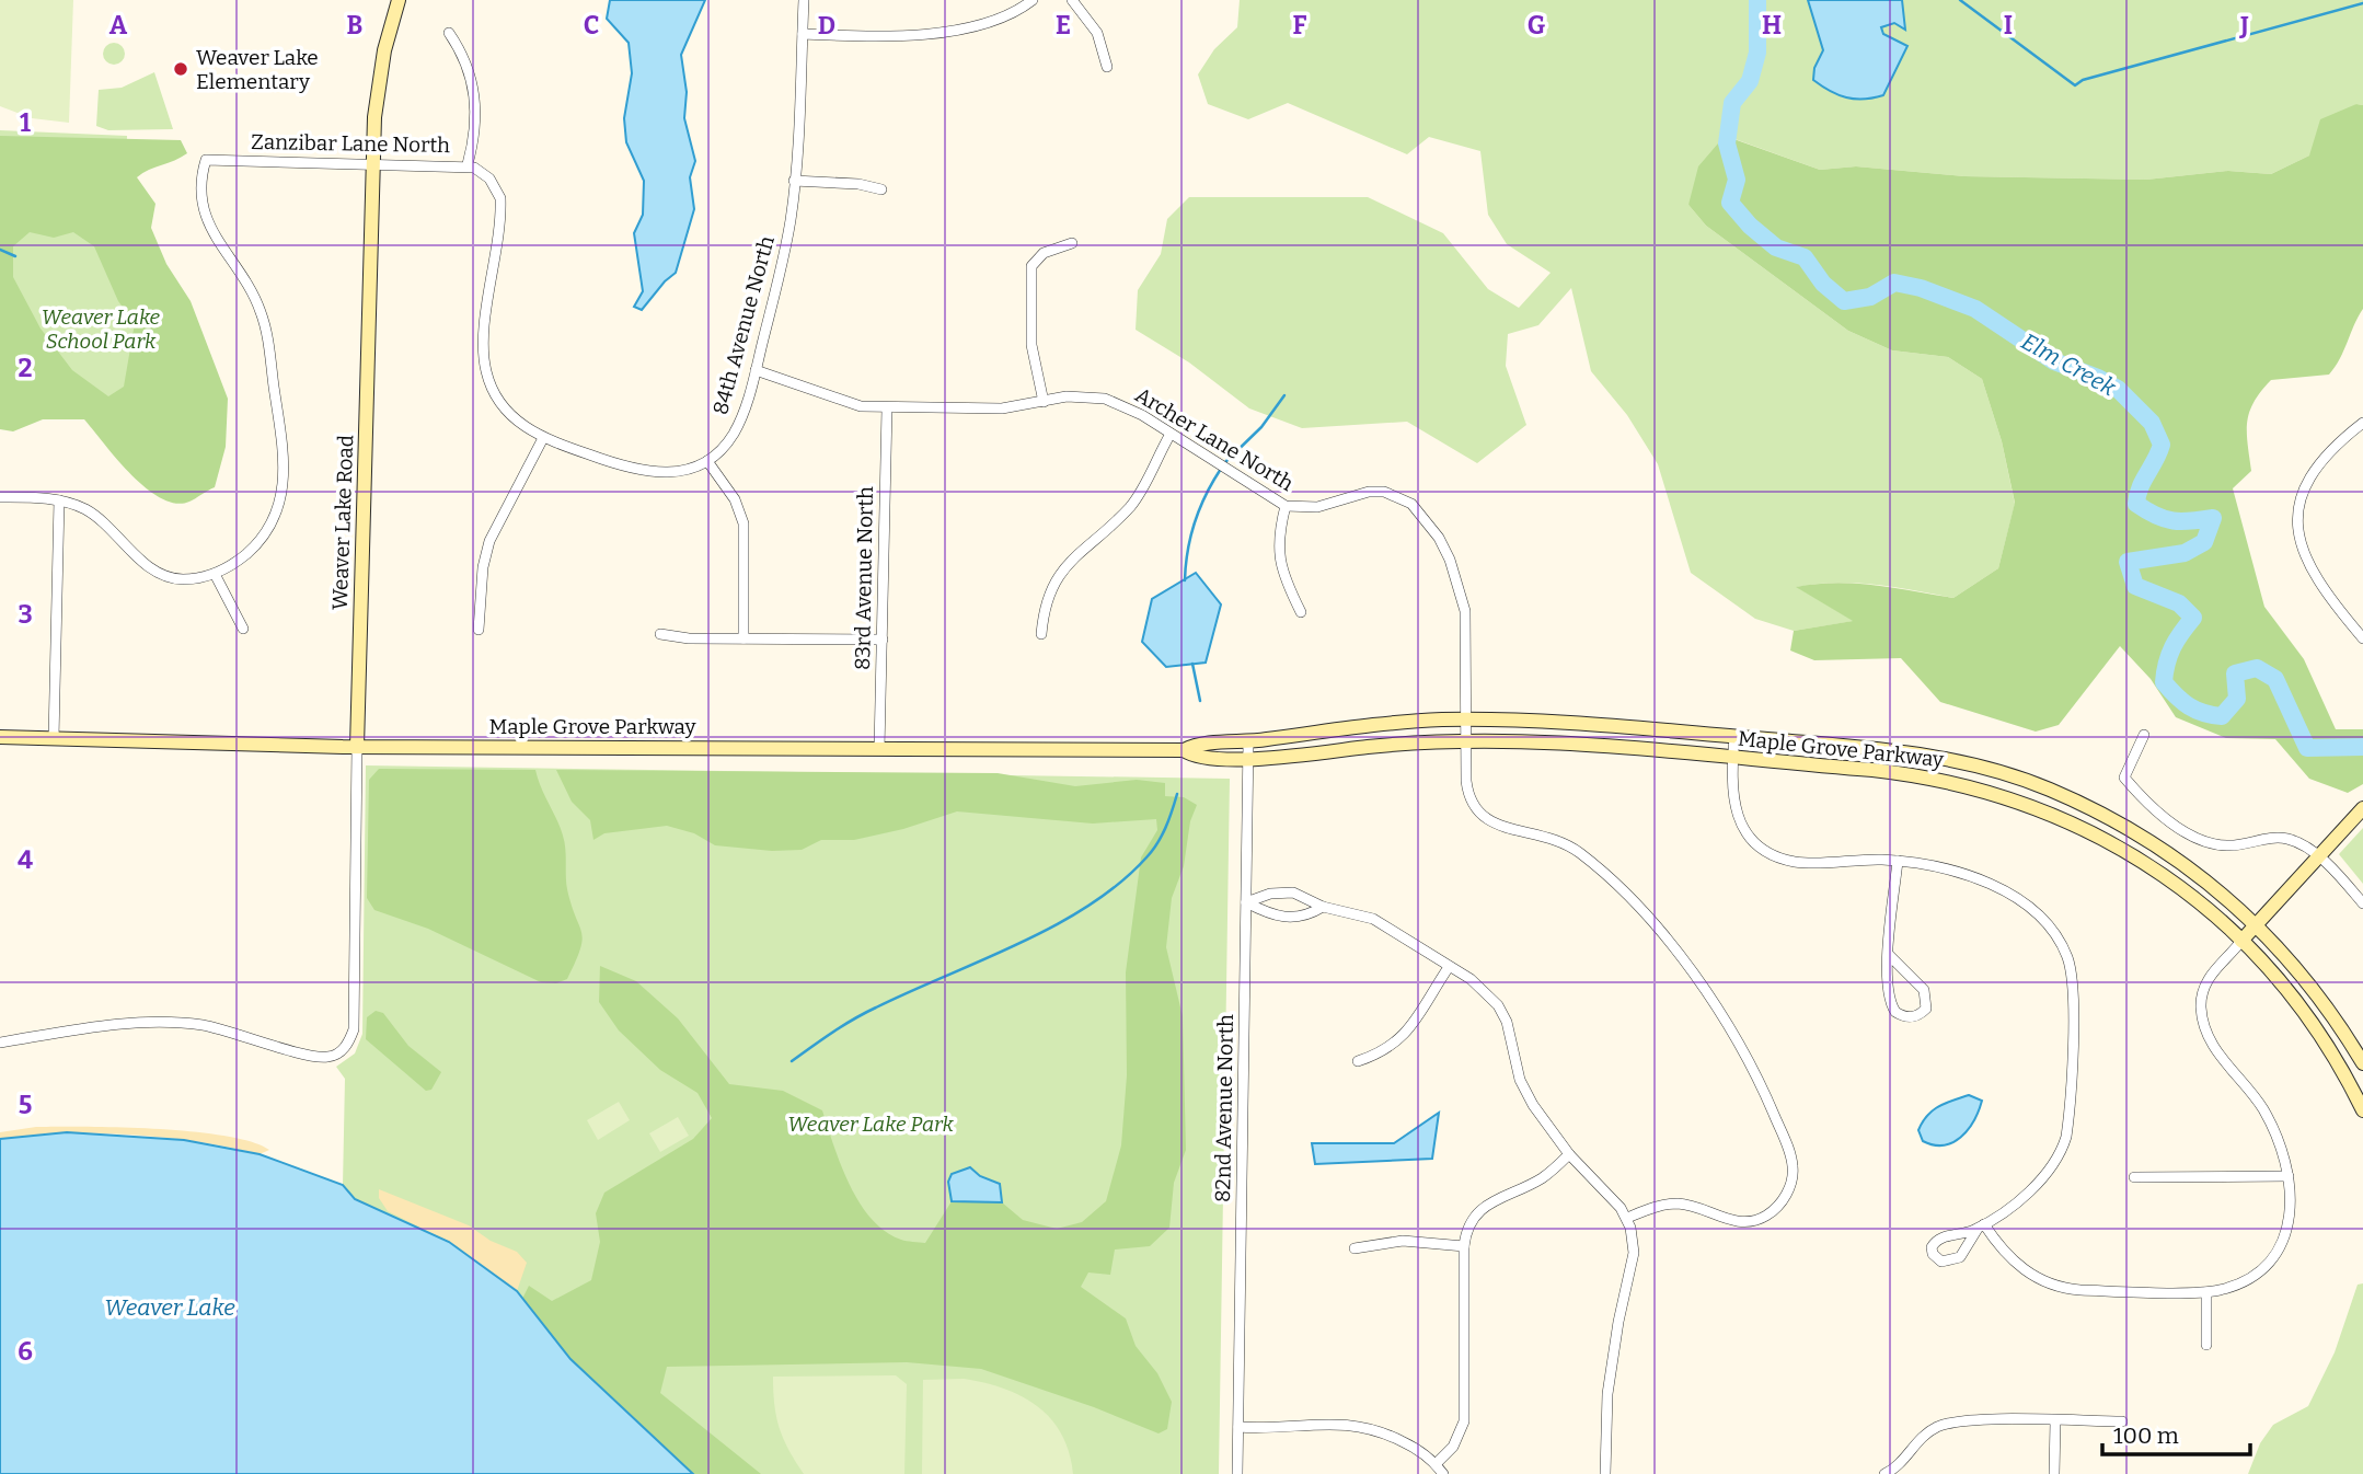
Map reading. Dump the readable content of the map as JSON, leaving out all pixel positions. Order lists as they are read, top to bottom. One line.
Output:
{"streets":{"main road":["Weaver Lake Road","Maple Grove Parkway"],"street":["Zanzibar Lane North","84th Avenue North","Archer Lane North","83rd Avenue North","82nd Avenue North"]},"crossings":[["Zanzibar Lane North","84th Avenue North"],["Zanzibar Lane North","Weaver Lake Road"],["84th Avenue North","Archer Lane North"],["Archer Lane North","83rd Avenue North"],["Archer Lane North","Maple Grove Parkway"],["Weaver Lake Road","Maple Grove Parkway"],["83rd Avenue North","Maple Grove Parkway"],["Maple Grove Parkway","82nd Avenue North"]],"water":["Elm Creek","Weaver Lake"],"parks":["Weaver Lake School Park","Weaver Lake Park"],"places":["Weaver Lake Elementary"],"scale_bar":"100 m","grid":{"columns":["A","B","C","D","E","F","G","H","I","J"],"rows":["1","2","3","4","5","6"]}}
